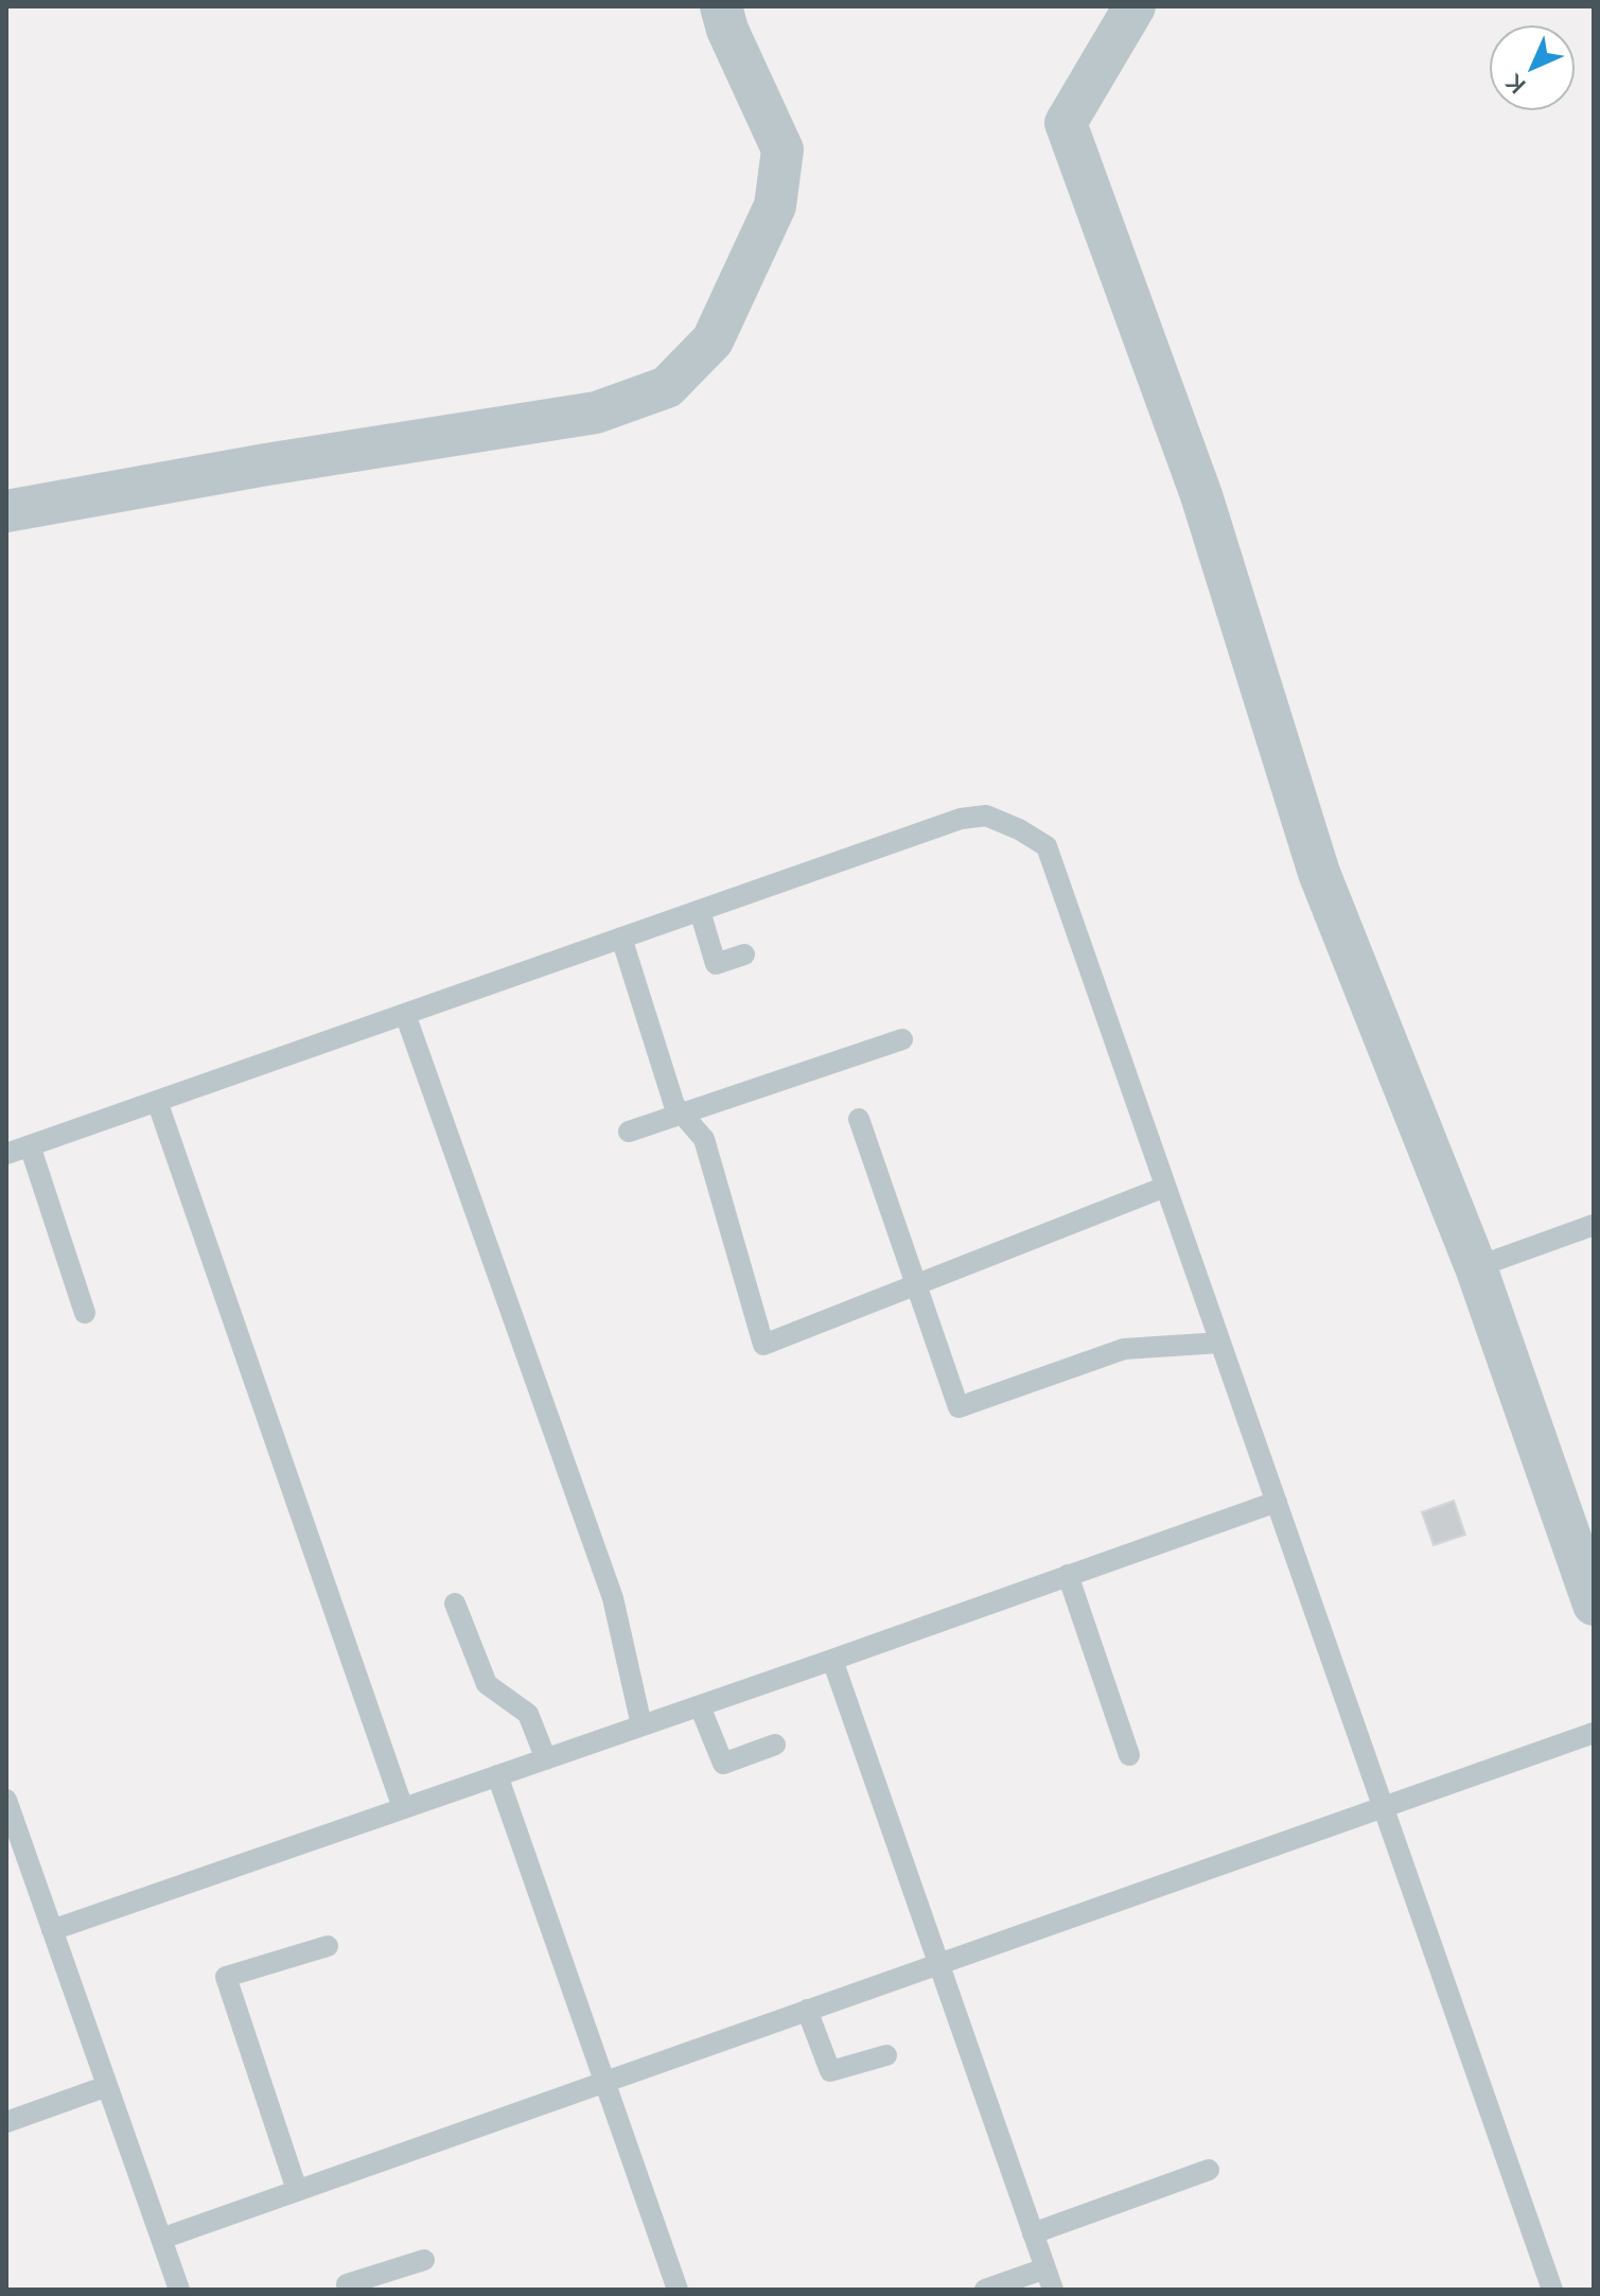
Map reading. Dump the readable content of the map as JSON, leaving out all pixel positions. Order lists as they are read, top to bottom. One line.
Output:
{"north":"bottom left"}
